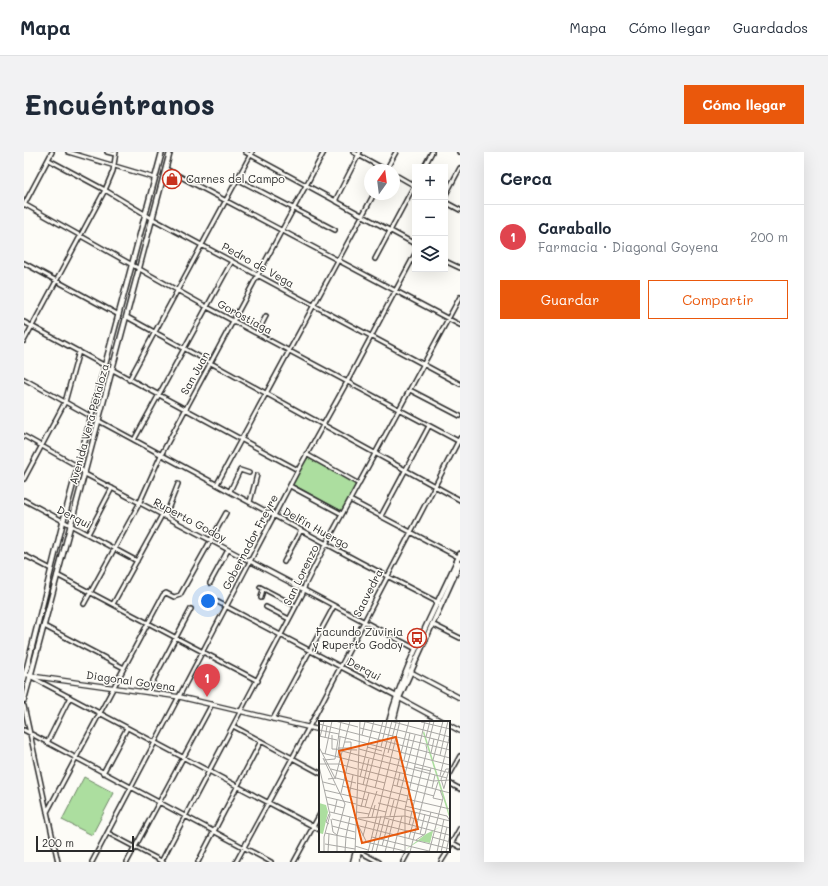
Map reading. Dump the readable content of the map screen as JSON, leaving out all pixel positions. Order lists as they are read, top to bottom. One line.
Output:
{"streets":{"main road":["Avenida Vera Peñaloza"],"street":["Pedro de Vega","Gorostiaga","San Juan","Derqui","Ruperto Godoy","Delfín Huergo","Gobernador Freyre","San Lorenzo","Saavedra","Diagonal Goyena"]},"crossings":[["Pedro de Vega","San Juan"],["Pedro de Vega","Avenida Vera Peñaloza"],["Pedro de Vega","Gobernador Freyre"],["Pedro de Vega","San Lorenzo"],["Gorostiaga","San Juan"],["Gorostiaga","Avenida Vera Peñaloza"],["Gorostiaga","Gobernador Freyre"],["Gorostiaga","San Lorenzo"],["Gorostiaga","Saavedra"],["San Juan","Derqui"],["San Juan","Ruperto Godoy"],["San Juan","Delfín Huergo"],["Avenida Vera Peñaloza","Derqui"],["Avenida Vera Peñaloza","Ruperto Godoy"],["Avenida Vera Peñaloza","Delfín Huergo"],["Avenida Vera Peñaloza","Diagonal Goyena"],["Derqui","Gobernador Freyre"],["Derqui","San Lorenzo"],["Derqui","Saavedra"],["Ruperto Godoy","Gobernador Freyre"],["Ruperto Godoy","San Lorenzo"],["Ruperto Godoy","Saavedra"],["Delfín Huergo","Gobernador Freyre"],["Delfín Huergo","San Lorenzo"],["Delfín Huergo","Saavedra"],["Gobernador Freyre","Diagonal Goyena"],["San Lorenzo","Diagonal Goyena"],["Saavedra","Diagonal Goyena"]],"places":{"shop":["Carnes del Campo"],"bus stop":["Facundo Zuviria y Ruperto Godoy"]},"scale_bar":"200 m","north":"top","page":{"header":"Mapa","nav":["Mapa","Cómo llegar","Guardados"],"buttons":["Cómo llegar",["Guardar","Compartir"]],"title":"Encuéntranos","heading":"Cerca","map_buttons":["+","−"],"list":[{"mark":"1","name":"Caraballo","note":"Farmacia · Diagonal Goyena","value":"200 m"}],"pins":"1","scale":"200 m"}}
